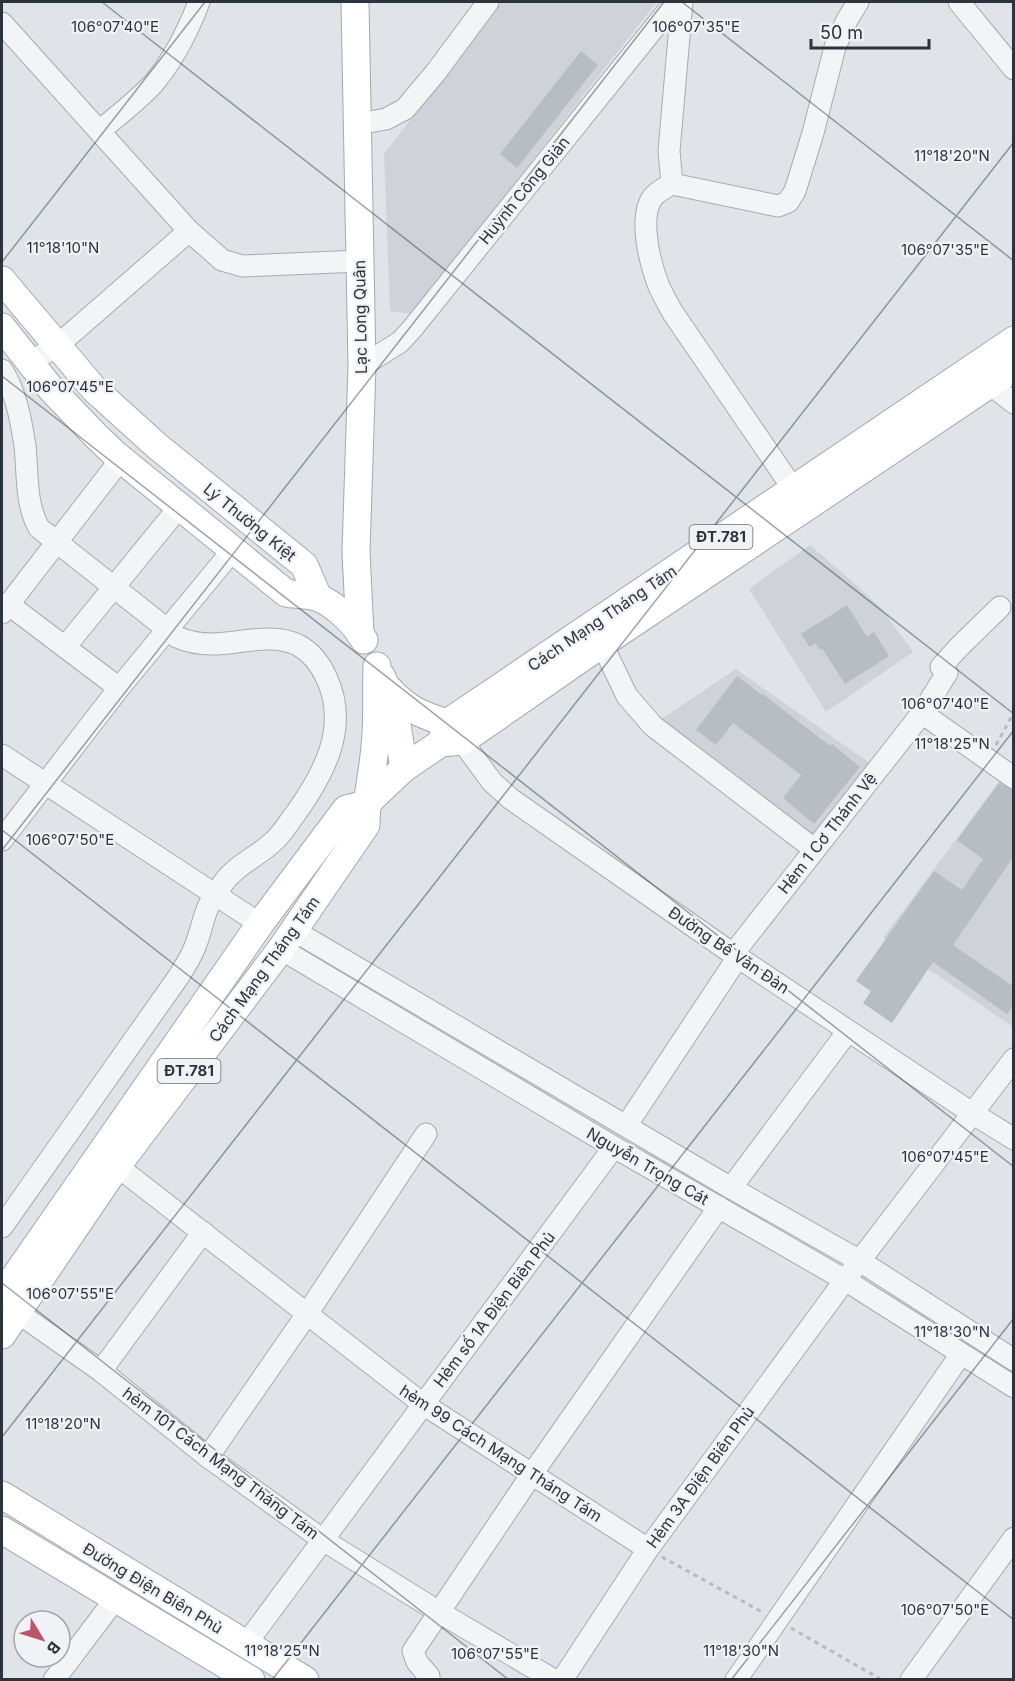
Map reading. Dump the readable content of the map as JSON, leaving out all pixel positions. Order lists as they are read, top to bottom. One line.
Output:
{"streets":{"main road":["Lạc Long Quân","Lý Thường Kiệt","ĐT.781","Cách Mạng Tháng Tám","Đường Điện Biên Phủ"],"street":["Huỳnh Công Giản","Hẻm 1 Cơ Thánh Vệ","Đường Bế Văn Đàn","Nguyễn Trọng Cát","Hẻm số 1A Điện Biên Phủ","hẻm 99 Cách Mạng Tháng Tám","hẻm 101 Cách Mạng Tháng Tám","Hẻm 3A Điện Biên Phủ"]},"crossings":[["Huỳnh Công Giản","Lạc Long Quân"],["Lạc Long Quân","Lý Thường Kiệt"],["Lạc Long Quân","Cách Mạng Tháng Tám"],["Cách Mạng Tháng Tám","Đường Bế Văn Đàn"],["Cách Mạng Tháng Tám","Nguyễn Trọng Cát"],["Cách Mạng Tháng Tám","hẻm 99 Cách Mạng Tháng Tám"],["Cách Mạng Tháng Tám","hẻm 101 Cách Mạng Tháng Tám"],["Hẻm 1 Cơ Thánh Vệ","Đường Bế Văn Đàn"],["Đường Bế Văn Đàn","Hẻm 3A Điện Biên Phủ"],["Nguyễn Trọng Cát","Hẻm số 1A Điện Biên Phủ"],["Nguyễn Trọng Cát","Hẻm 3A Điện Biên Phủ"],["Hẻm số 1A Điện Biên Phủ","hẻm 99 Cách Mạng Tháng Tám"],["Hẻm số 1A Điện Biên Phủ","hẻm 101 Cách Mạng Tháng Tám"],["Hẻm số 1A Điện Biên Phủ","Đường Điện Biên Phủ"],["hẻm 99 Cách Mạng Tháng Tám","Hẻm 3A Điện Biên Phủ"]],"scale_bar":"50 m","north":"bottom right","coordinates":["106°07'40\"E","106°07'35\"E","11°18'20\"N","11°18'10\"N","106°07'45\"E","11°18'25\"N","106°07'50\"E","106°07'55\"E","11°18'30\"N"]}
